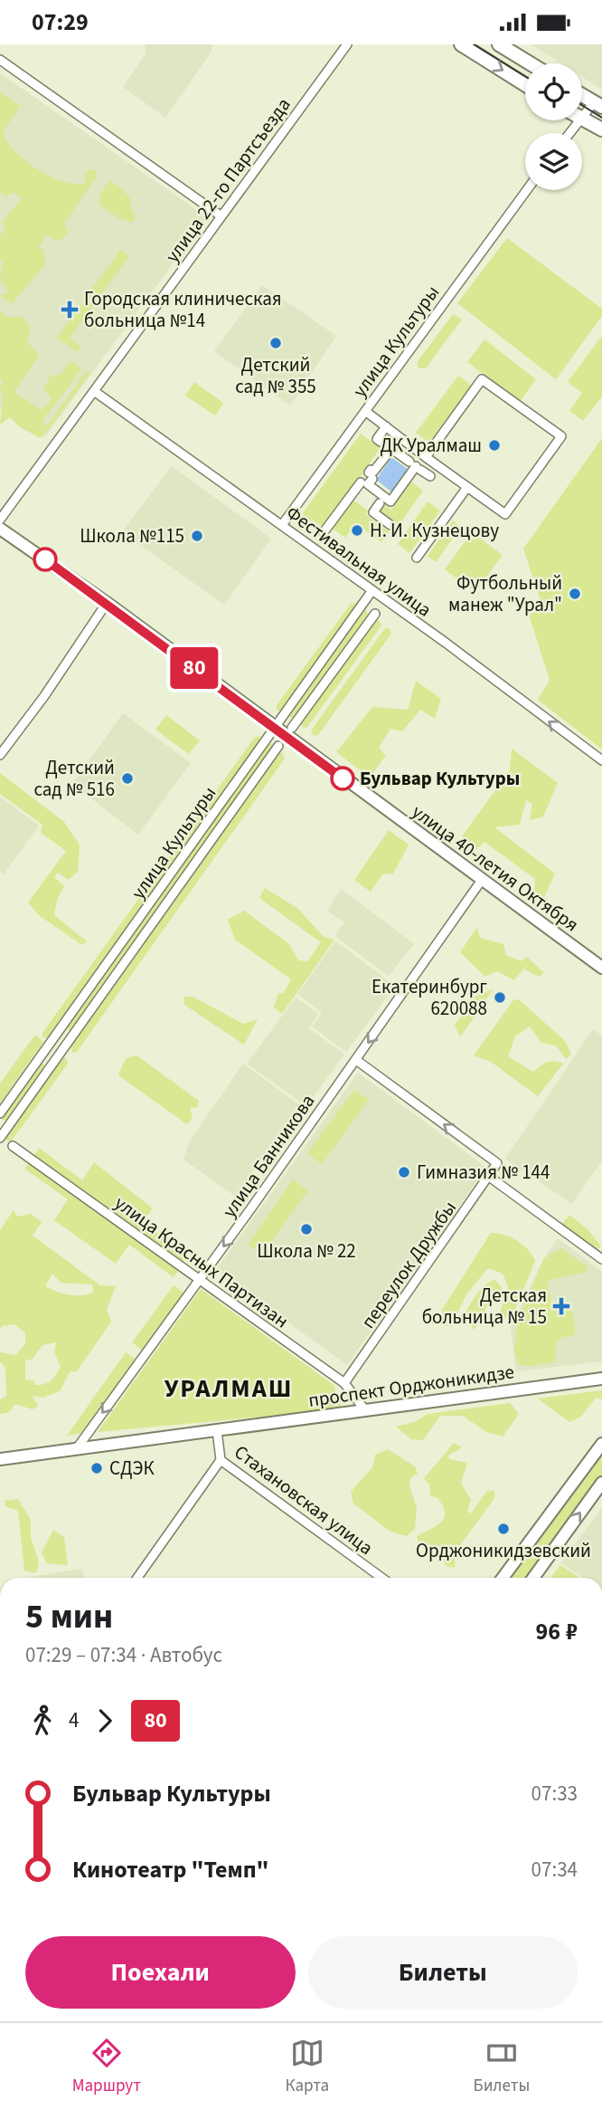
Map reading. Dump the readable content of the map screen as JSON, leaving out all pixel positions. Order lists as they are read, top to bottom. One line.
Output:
{"streets":{"main road":["улица 40-летия Октября","проспект Орджоникидзе"],"street":["улица 22-го Партсъезда","улица Культуры","Фестивальная улица","улица Банникова","улица Красных Партизан","переулок Дружбы","Стахановская улица"]},"crossings":[["улица 22-го Партсъезда","Фестивальная улица"],["улица Культуры","Фестивальная улица"],["улица Культуры","улица 40-летия Октября"],["улица 40-летия Октября","улица Банникова"],["улица Банникова","улица Красных Партизан"],["улица Банникова","переулок Дружбы"],["улица Банникова","проспект Орджоникидзе"],["улица Красных Партизан","переулок Дружбы"],["улица Красных Партизан","проспект Орджоникидзе"],["проспект Орджоникидзе","Стахановская улица"]],"one_way":["Фестивальная улица","улица Банникова","переулок Дружбы"],"districts":["УРАЛМАШ"],"places":{"health":["Городская клиническая больница №14","Детская больница № 15"],"other":["Детский сад № 355","ДК Уралмаш","Н. И. Кузнецову","Школа №115","Футбольный манеж \"Урал\"","Детский сад № 516","Бульвар Культуры","Екатеринбург 620088","Гимназия № 144","Школа № 22","СДЭК","Орджоникидзевский"]},"lines":["bus line 80"],"page":{"status":"07:29","on_map":"80","heading":["5 мин","07:29 – 07:34 · Автобус","96 ₽"],"legs":["4","80"],"list":[{"name":"Бульвар Культуры","value":"07:33"},{"name":"Кинотеатр \"Темп\"","value":"07:34"}],"buttons":["Поехали","Билеты"],"tabs":["Маршрут","Карта","Билеты"]}}
